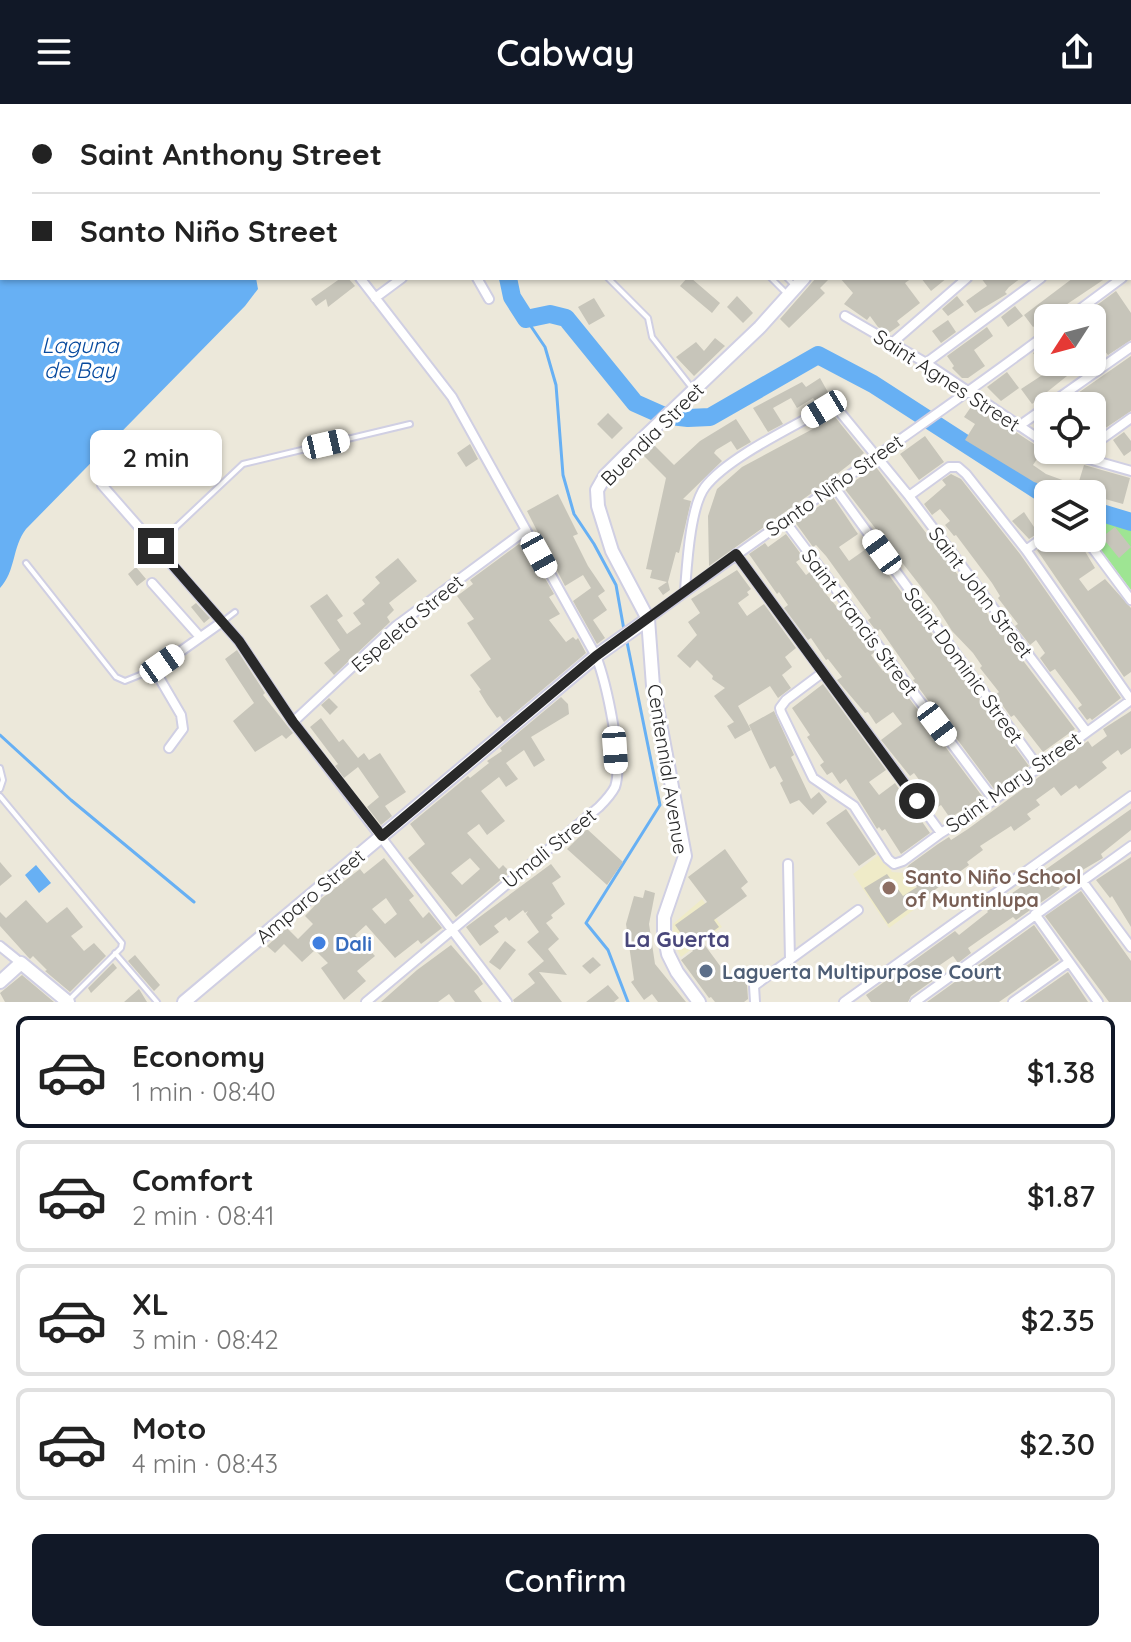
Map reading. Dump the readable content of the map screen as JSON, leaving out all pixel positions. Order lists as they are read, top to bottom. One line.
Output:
{"streets":{"street":["Saint Agnes Street","Buendia Street","Santo Niño Street","Saint John Street","Saint Francis Street","Espeleta Street","Saint Dominic Street","Centennial Avenue","Saint Mary Street","Umali Street","Amparo Street"]},"crossings":[["Saint Agnes Street","Santo Niño Street"],["Buendia Street","Santo Niño Street"],["Buendia Street","Centennial Avenue"],["Santo Niño Street","Saint John Street"],["Santo Niño Street","Saint Francis Street"],["Santo Niño Street","Saint Dominic Street"],["Santo Niño Street","Centennial Avenue"],["Santo Niño Street","Amparo Street"],["Saint John Street","Saint Mary Street"],["Saint Francis Street","Saint Mary Street"],["Espeleta Street","Umali Street"],["Saint Dominic Street","Saint Mary Street"],["Umali Street","Amparo Street"]],"districts":["La Guerta"],"water":["Laguna de Bay"],"places":["Santo Niño School of Muntinlupa","Dali","Laguerta Multipurpose Court"],"north":"bottom left","page":{"header":"Cabway","banner":["Saint Anthony Street","Santo Niño Street"],"bubble":"2 min","list":[{"name":"Economy","note":"1 min · 08:40","value":"$1.38"},{"name":"Comfort","note":"2 min · 08:41","value":"$1.87"},{"name":"XL","note":"3 min · 08:42","value":"$2.35"},{"name":"Moto","note":"4 min · 08:43","value":"$2.30"}],"buttons":"Confirm"}}
